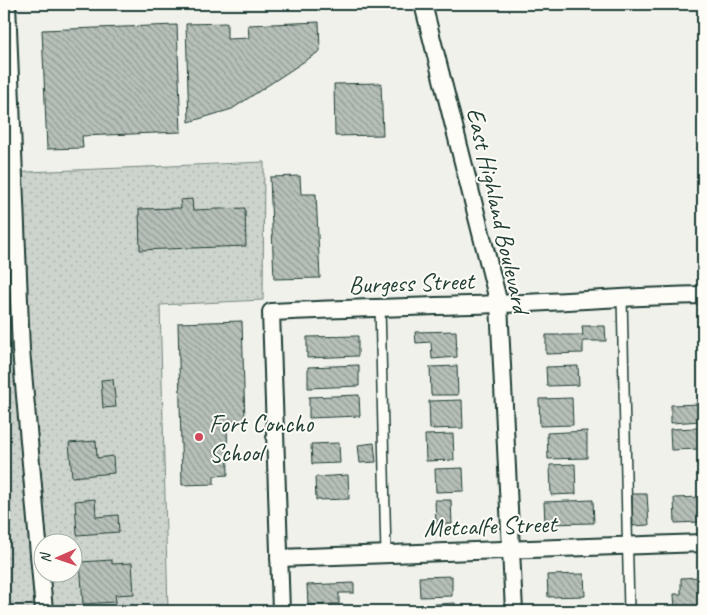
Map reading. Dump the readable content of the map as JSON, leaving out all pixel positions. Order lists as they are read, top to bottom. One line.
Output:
{"streets":{"street":["East Highland Boulevard","Burgess Street","Metcalfe Street"]},"crossings":[["East Highland Boulevard","Burgess Street"],["East Highland Boulevard","Metcalfe Street"],["Burgess Street","Metcalfe Street"]],"places":["Fort Concho School"],"north":"left"}
